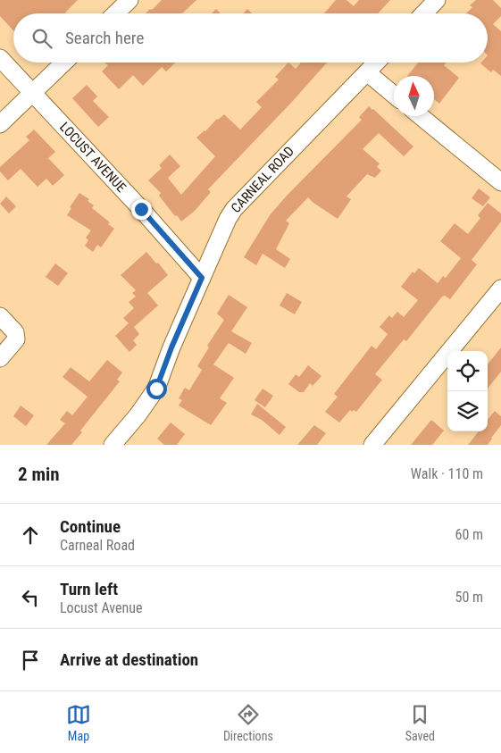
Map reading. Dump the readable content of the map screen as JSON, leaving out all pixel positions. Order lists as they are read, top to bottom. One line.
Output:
{"streets":{"street":["LOCUST AVENUE","CARNEAL ROAD"]},"crossings":[["LOCUST AVENUE","CARNEAL ROAD"]],"north":"top","page":{"search":"Search here","heading":["2 min","Walk · 110 m"],"list":[["Continue","Carneal Road","60 m"],["Turn left","Locust Avenue","50 m"],"Arrive at destination"],"nav":["Map","Directions","Saved"]}}
